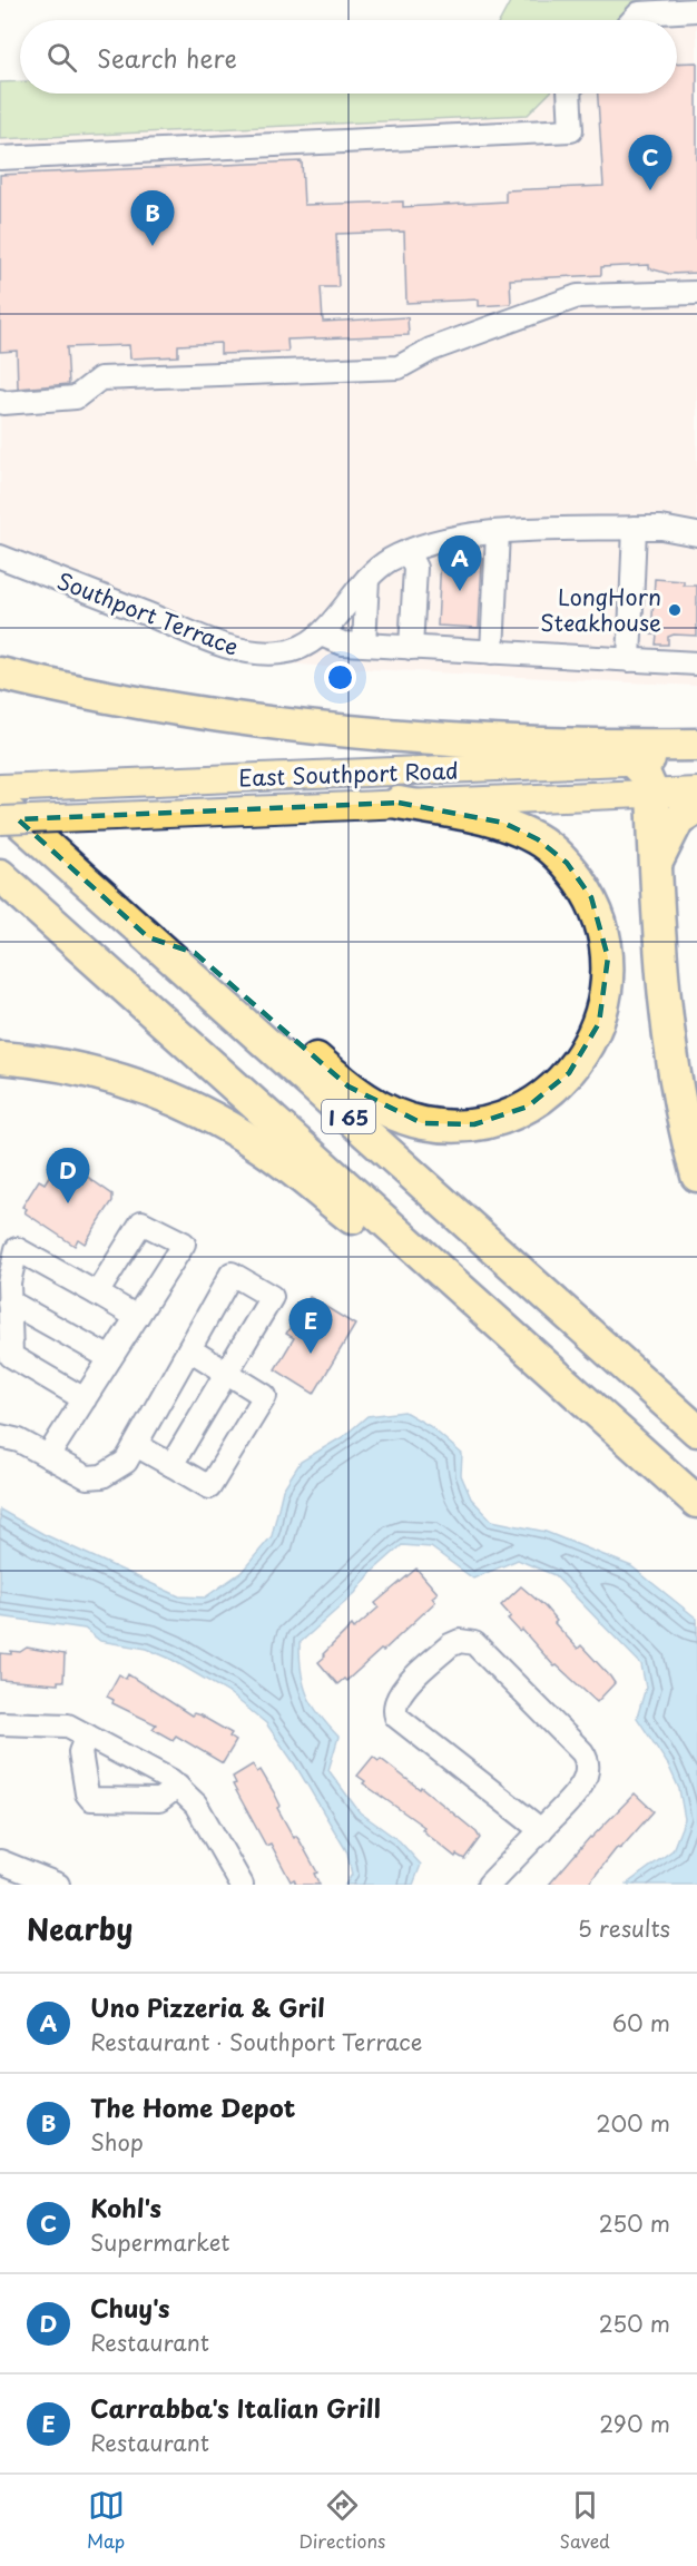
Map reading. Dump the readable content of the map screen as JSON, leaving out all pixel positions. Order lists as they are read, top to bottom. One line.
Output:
{"streets":{"highway":["I 65"],"main road":["East Southport Road"],"street":["Southport Terrace"]},"places":["LongHorn Steakhouse"],"page":{"search":"Search here","pins":["C","B","A","D","E"],"heading":["Nearby","5 results"],"list":[{"mark":"A","name":"Uno Pizzeria & Gril","note":"Restaurant · Southport Terrace","value":"60 m"},{"mark":"B","name":"The Home Depot","note":"Shop","value":"200 m"},{"mark":"C","name":"Kohl's","note":"Supermarket","value":"250 m"},{"mark":"D","name":"Chuy's","note":"Restaurant","value":"250 m"},{"mark":"E","name":"Carrabba's Italian Grill","note":"Restaurant","value":"290 m"}],"nav":["Map","Directions","Saved"]}}
